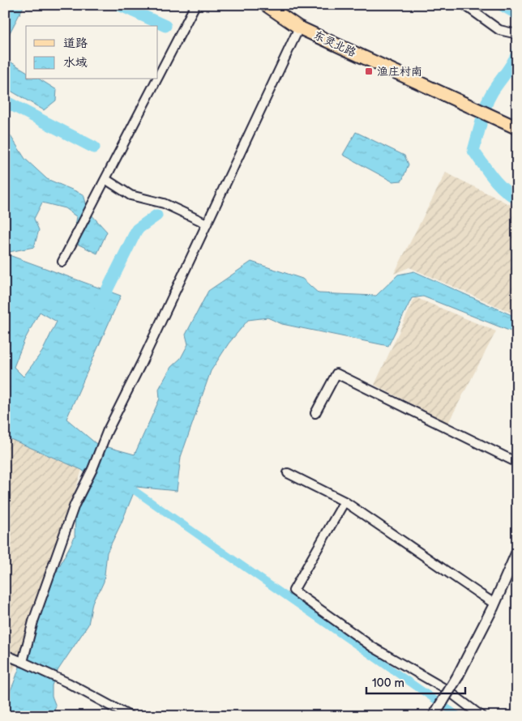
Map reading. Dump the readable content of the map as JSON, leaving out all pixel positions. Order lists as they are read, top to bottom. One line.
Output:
{"streets":{"main road":["东灵北路"]},"places":{"transit":["渔庄村南"]},"legend":["道路","水域"],"scale_bar":"100 m"}
